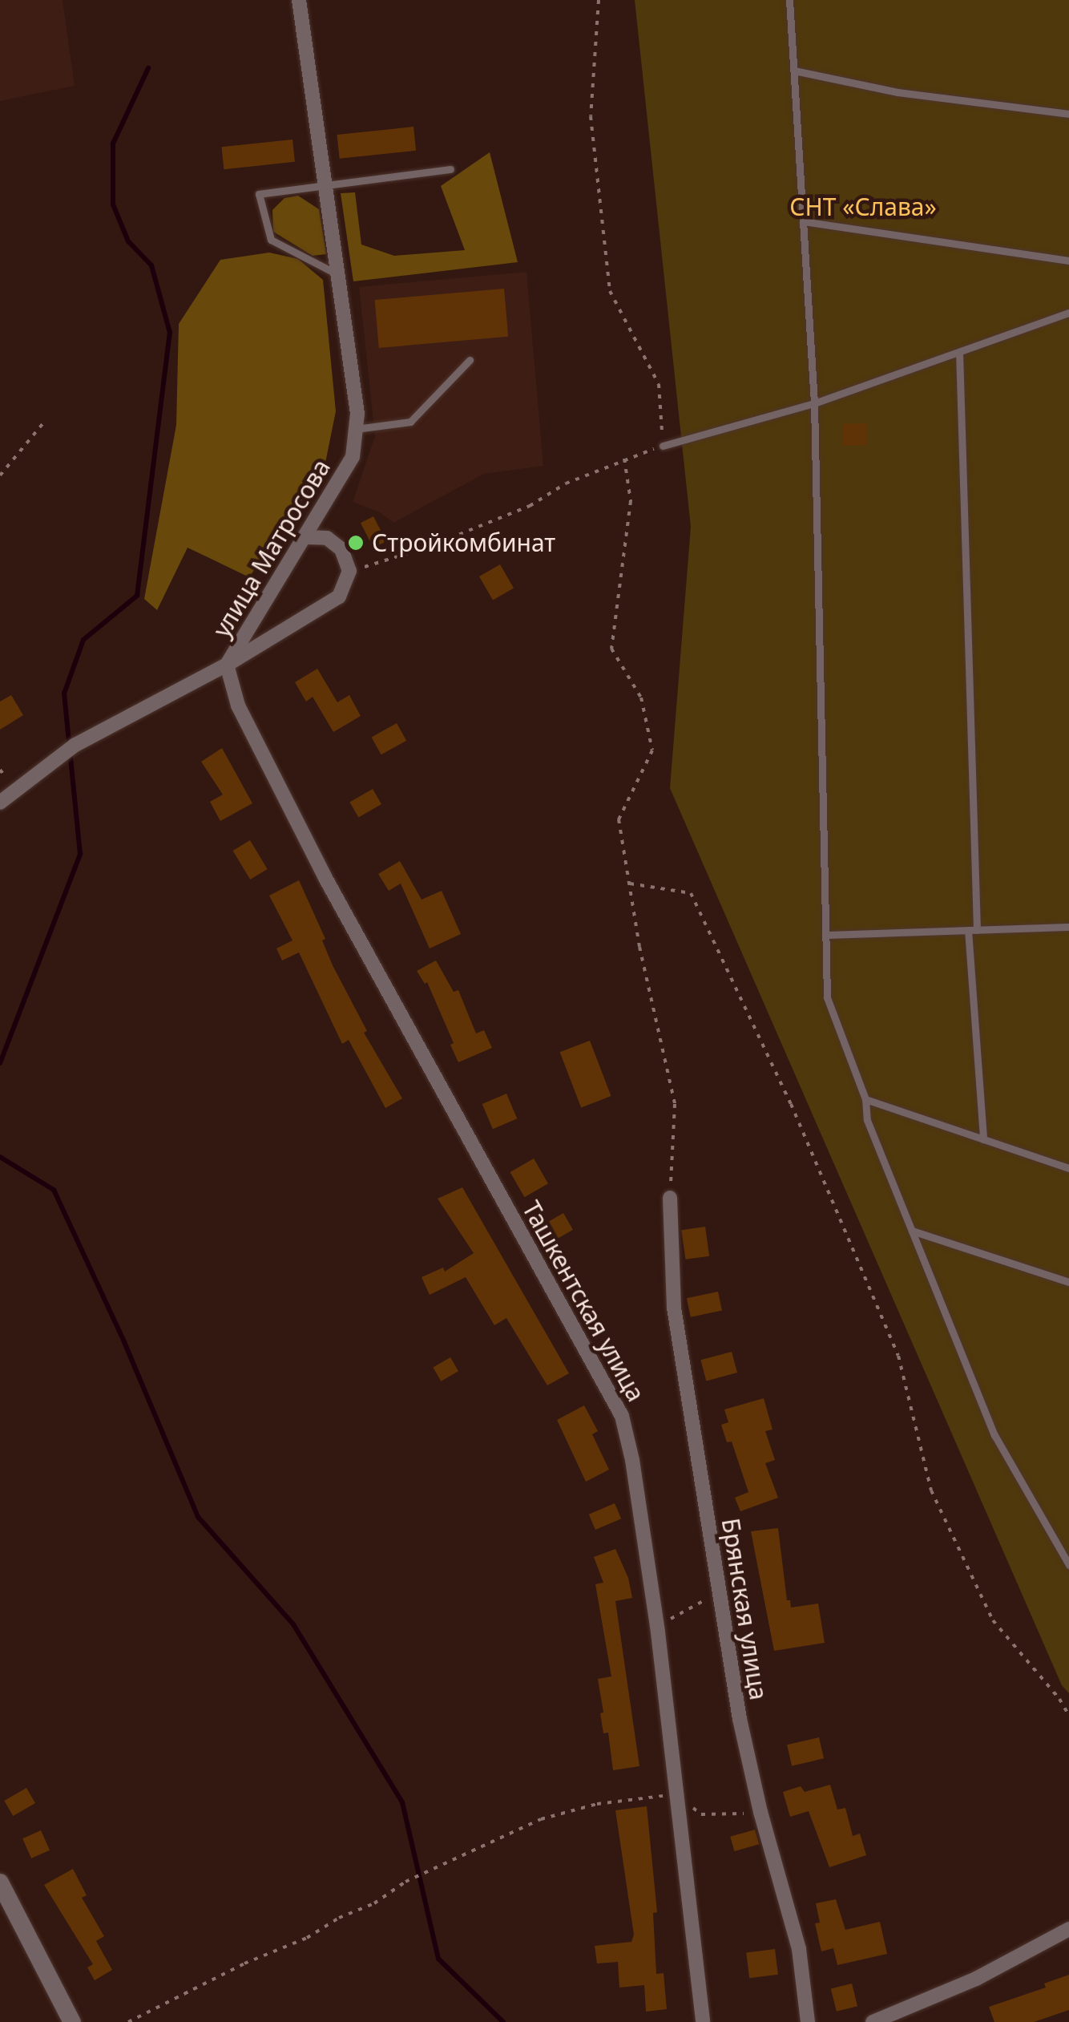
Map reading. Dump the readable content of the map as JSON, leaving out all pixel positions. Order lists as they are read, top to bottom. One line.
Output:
{"streets":{"street":["улица Матросова","Ташкентская улица","Брянская улица"]},"crossings":[["улица Матросова","Ташкентская улица"]],"parks":["СНТ «Слава»"],"places":["Стройкомбинат"]}
